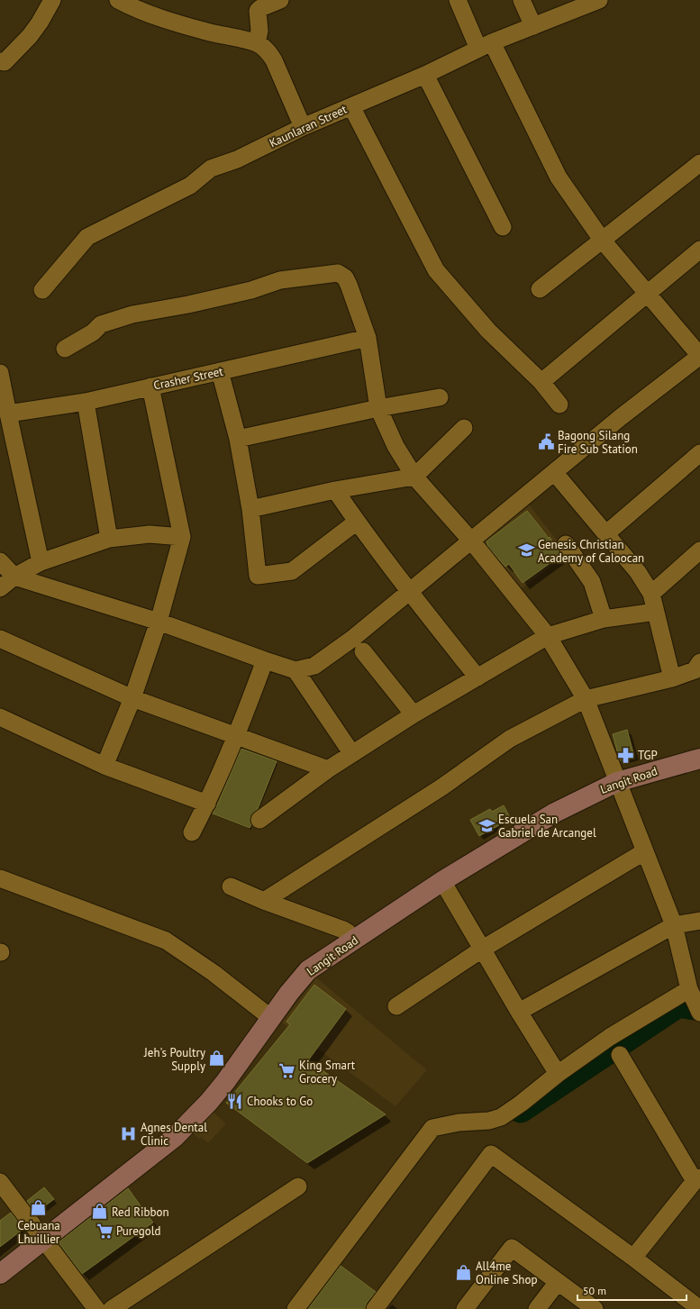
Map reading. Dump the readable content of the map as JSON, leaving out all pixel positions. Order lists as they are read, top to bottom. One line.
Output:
{"streets":{"main road":["Langit Road"],"street":["Kaunlaran Street","Crasher Street"]},"places":{"public building":["Bagong Silang Fire Sub Station"],"school or university":["Genesis Christian Academy of Caloocan","Escuela San Gabriel de Arcangel"],"pharmacy":["TGP"],"shop":["Jeh's Poultry Supply","Cebuana Lhuillier","Red Ribbon","All4me Online Shop"],"supermarket":["King Smart Grocery","Puregold"],"restaurant":["Chooks to Go"],"hospital":["Agnes Dental Clinic"]},"scale_bar":"50 m"}
